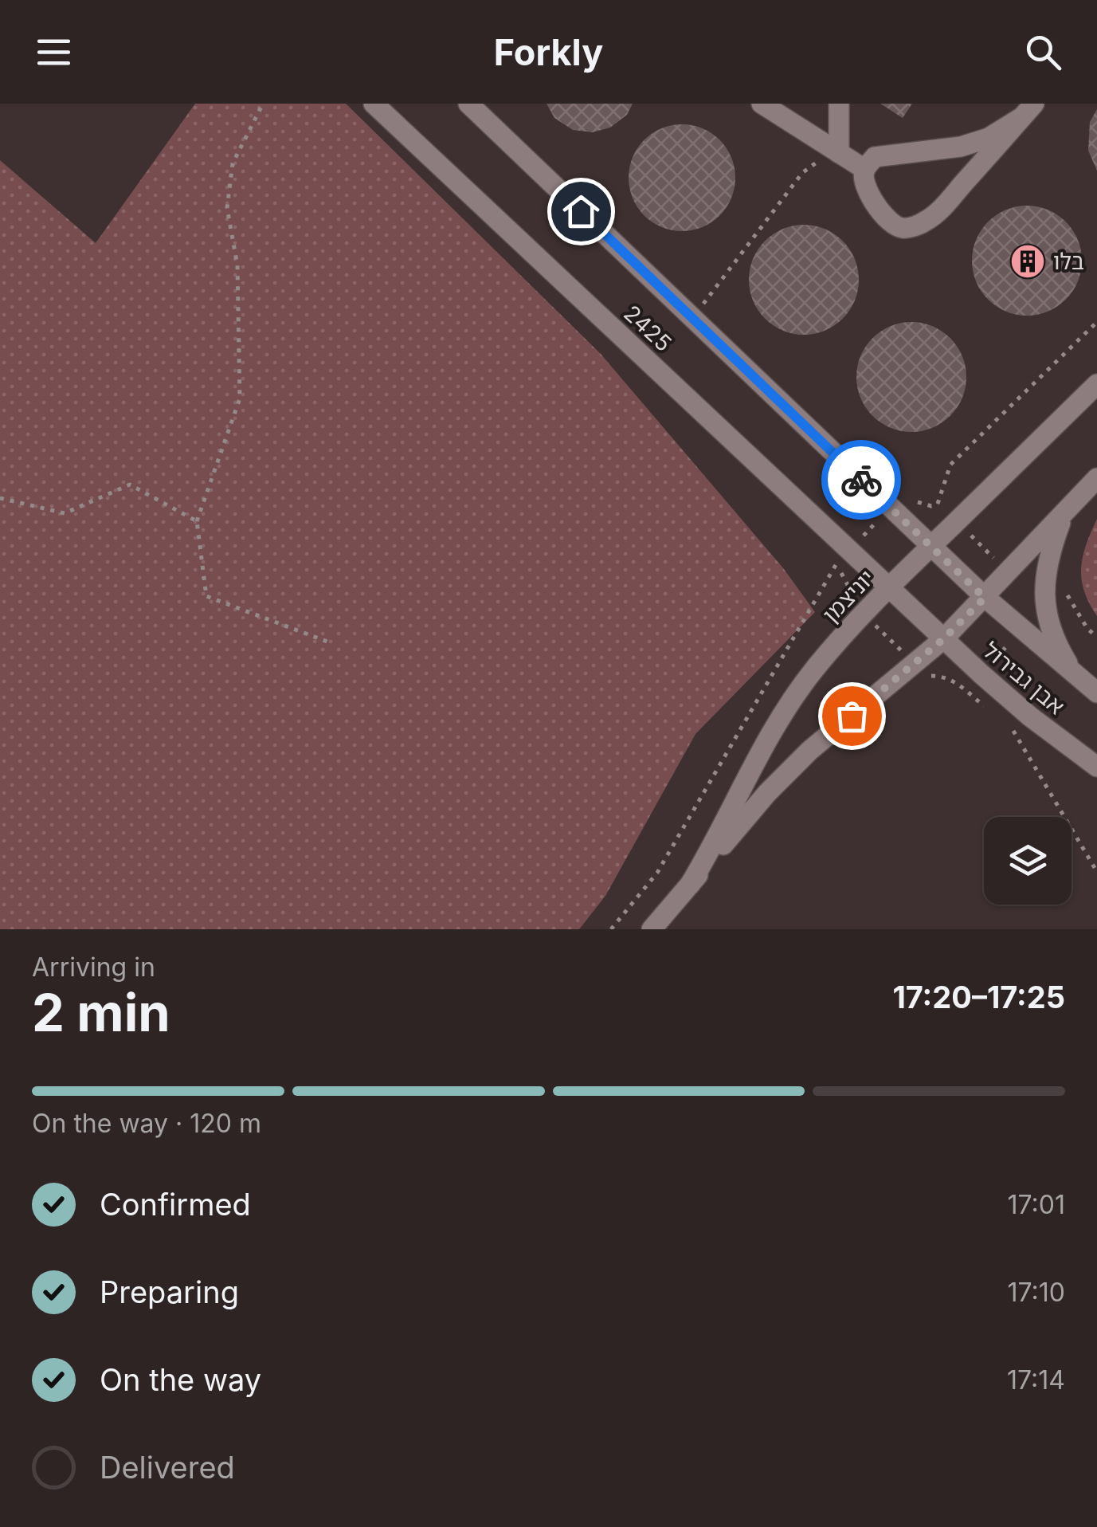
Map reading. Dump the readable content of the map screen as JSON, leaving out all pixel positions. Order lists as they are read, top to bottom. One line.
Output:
{"streets":{"street":["2425","יוניצמן","אבן גבירול"]},"crossings":[["2425","יוניצמן"],["2425","אבן גבירול"],["יוניצמן","אבן גבירול"]],"places":{"building":["בלו"]},"page":{"header":"Forkly","heading":["2 min","Arriving in","17:20–17:25"],"bar":"On the way · 120 m","list":[["Confirmed","17:01"],["Preparing","17:10"],["On the way","17:14"],"Delivered"]}}
